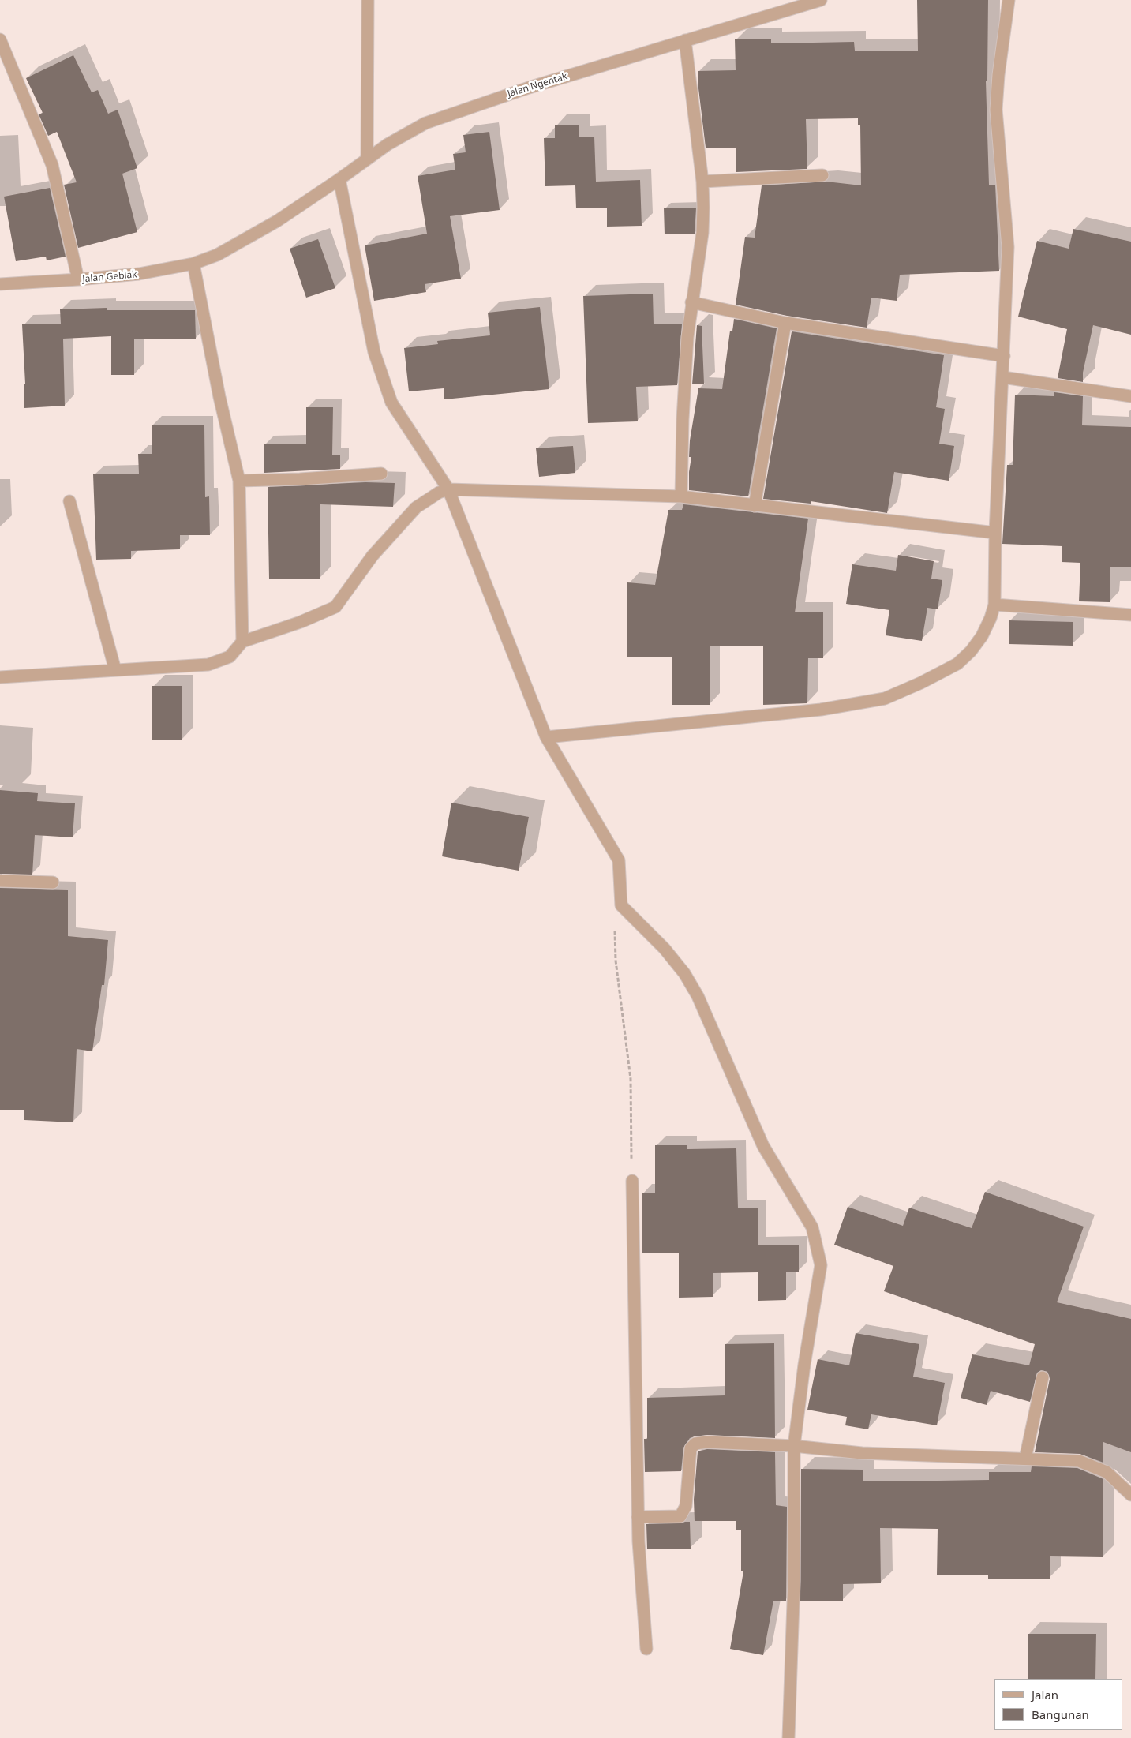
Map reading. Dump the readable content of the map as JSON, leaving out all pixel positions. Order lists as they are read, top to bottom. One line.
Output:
{"streets":{"street":["Jalan Ngentak","Jalan Geblak"]},"crossings":[["Jalan Ngentak","Jalan Geblak"]],"legend":["Jalan","Bangunan"]}
